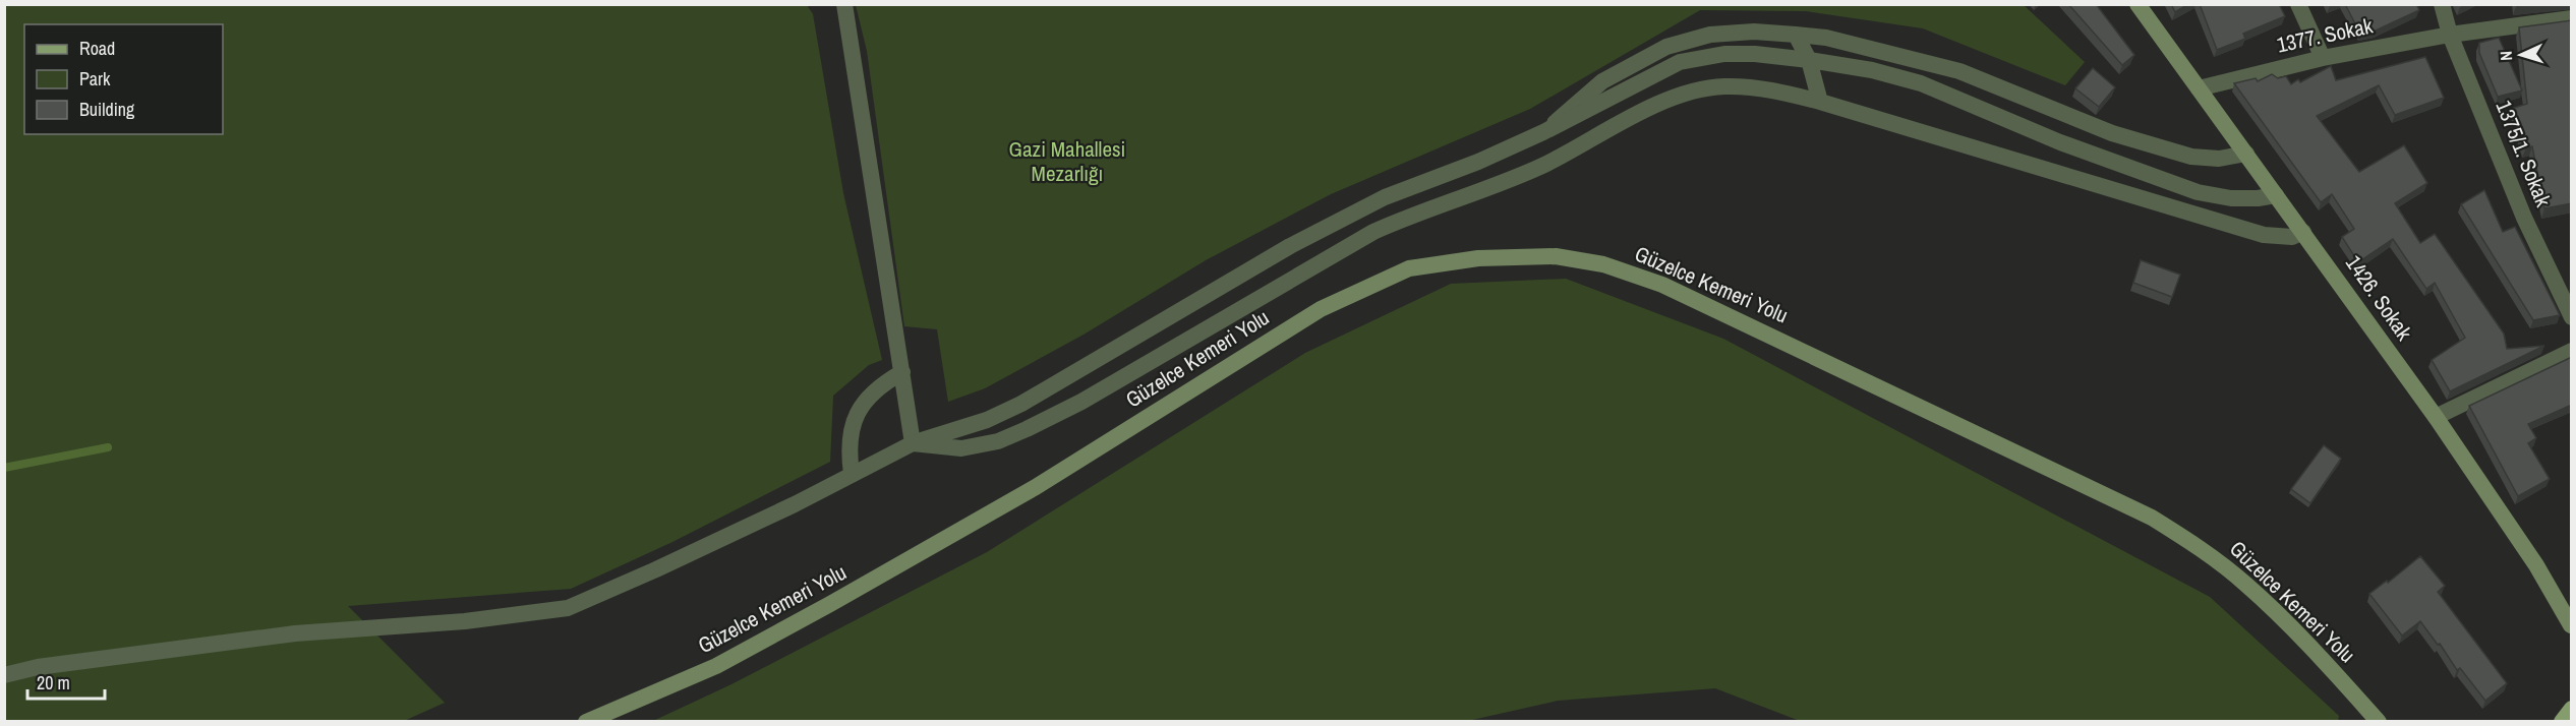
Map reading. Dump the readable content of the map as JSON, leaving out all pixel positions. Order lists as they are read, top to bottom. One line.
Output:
{"streets":{"main road":["Güzelce Kemeri Yolu","1426. Sokak"],"street":["1377. Sokak","1375/1. Sokak"]},"crossings":[["1377. Sokak","1375/1. Sokak"],["1377. Sokak","1426. Sokak"]],"parks":["Gazi Mahallesi Mezarlığı"],"legend":["Road","Park","Building"],"scale_bar":"20 m","north":"left"}
